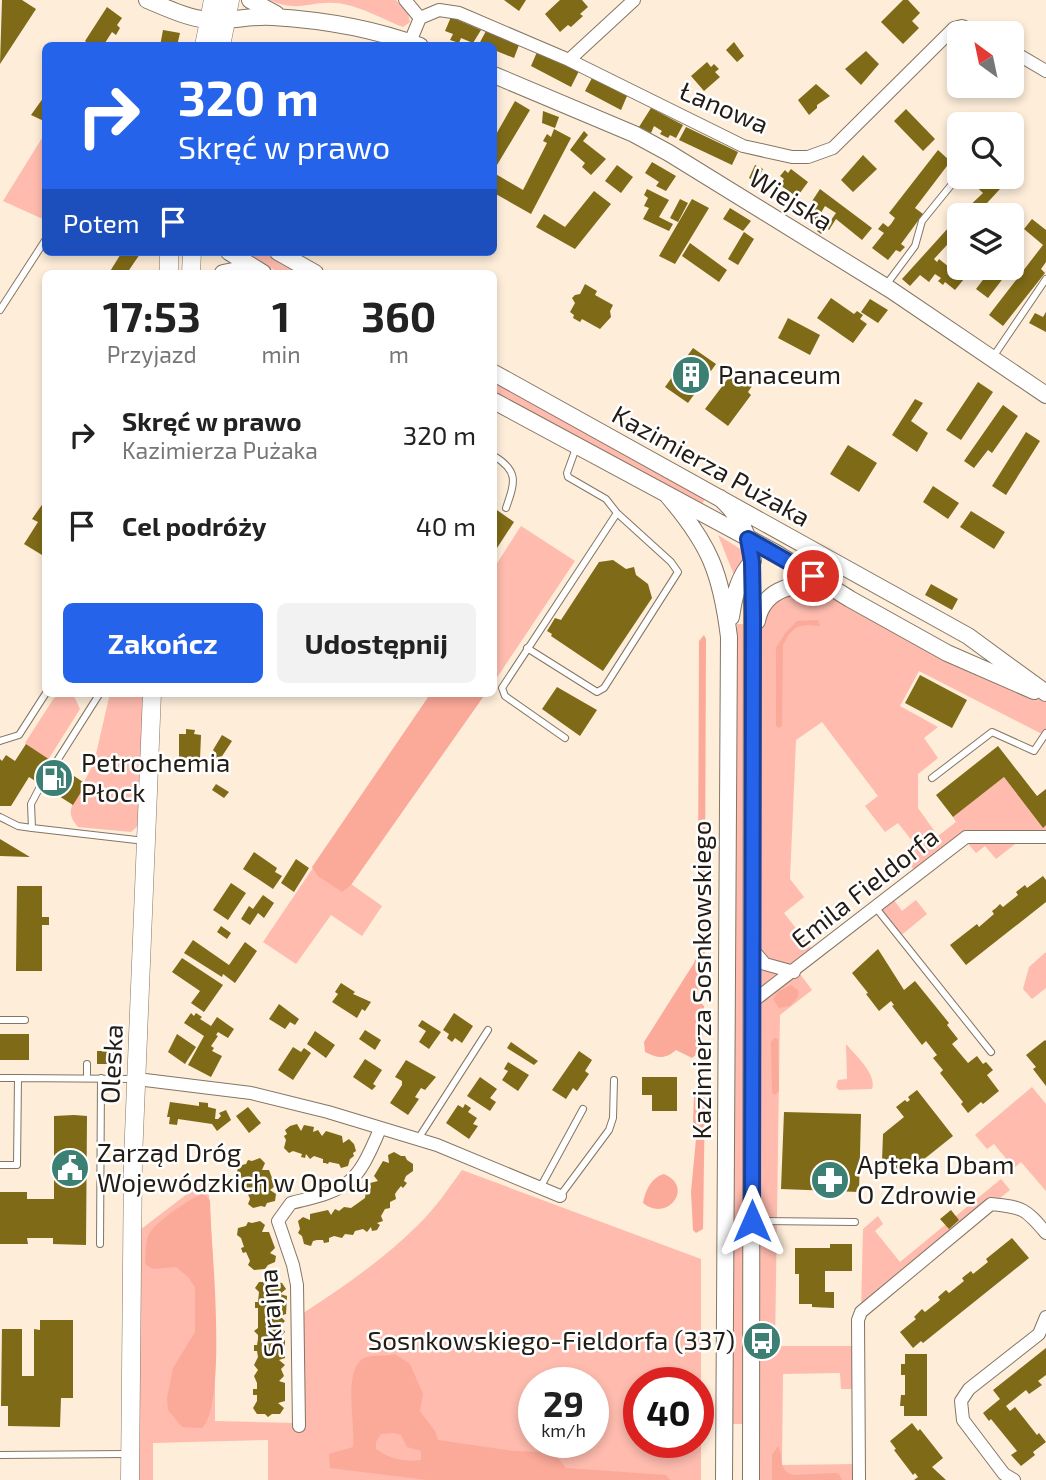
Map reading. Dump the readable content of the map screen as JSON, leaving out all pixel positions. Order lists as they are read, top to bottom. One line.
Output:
{"streets":{"main road":["Oleska"],"street":["Łanowa","Wiejska","Kazimierza Pużaka","Emila Fieldorfa","Kazimierza Sosnkowskiego","Skrajna"]},"crossings":[["Kazimierza Pużaka","Kazimierza Sosnkowskiego"],["Emila Fieldorfa","Kazimierza Sosnkowskiego"]],"places":{"building":["Panaceum"],"fuel station":["Petrochemia Płock"],"public building":["Zarząd Dróg Wojewódzkich w Opolu"],"pharmacy":["Apteka Dbam O Zdrowie"],"bus stop":["Sosnkowskiego-Fieldorfa (337)"]},"north":"top left","page":{"turn":["320 m","Skręć w prawo"],"then":"Potem","eta":["17:53","Przyjazd","1","min","360","m"],"list":[{"name":"Skręć w prawo","note":"Kazimierza Pużaka","value":"320 m"},{"name":"Cel podróży","value":"40 m"}],"buttons":["Zakończ","Udostępnij"],"speed":"29 km/h","limit":"40"}}
